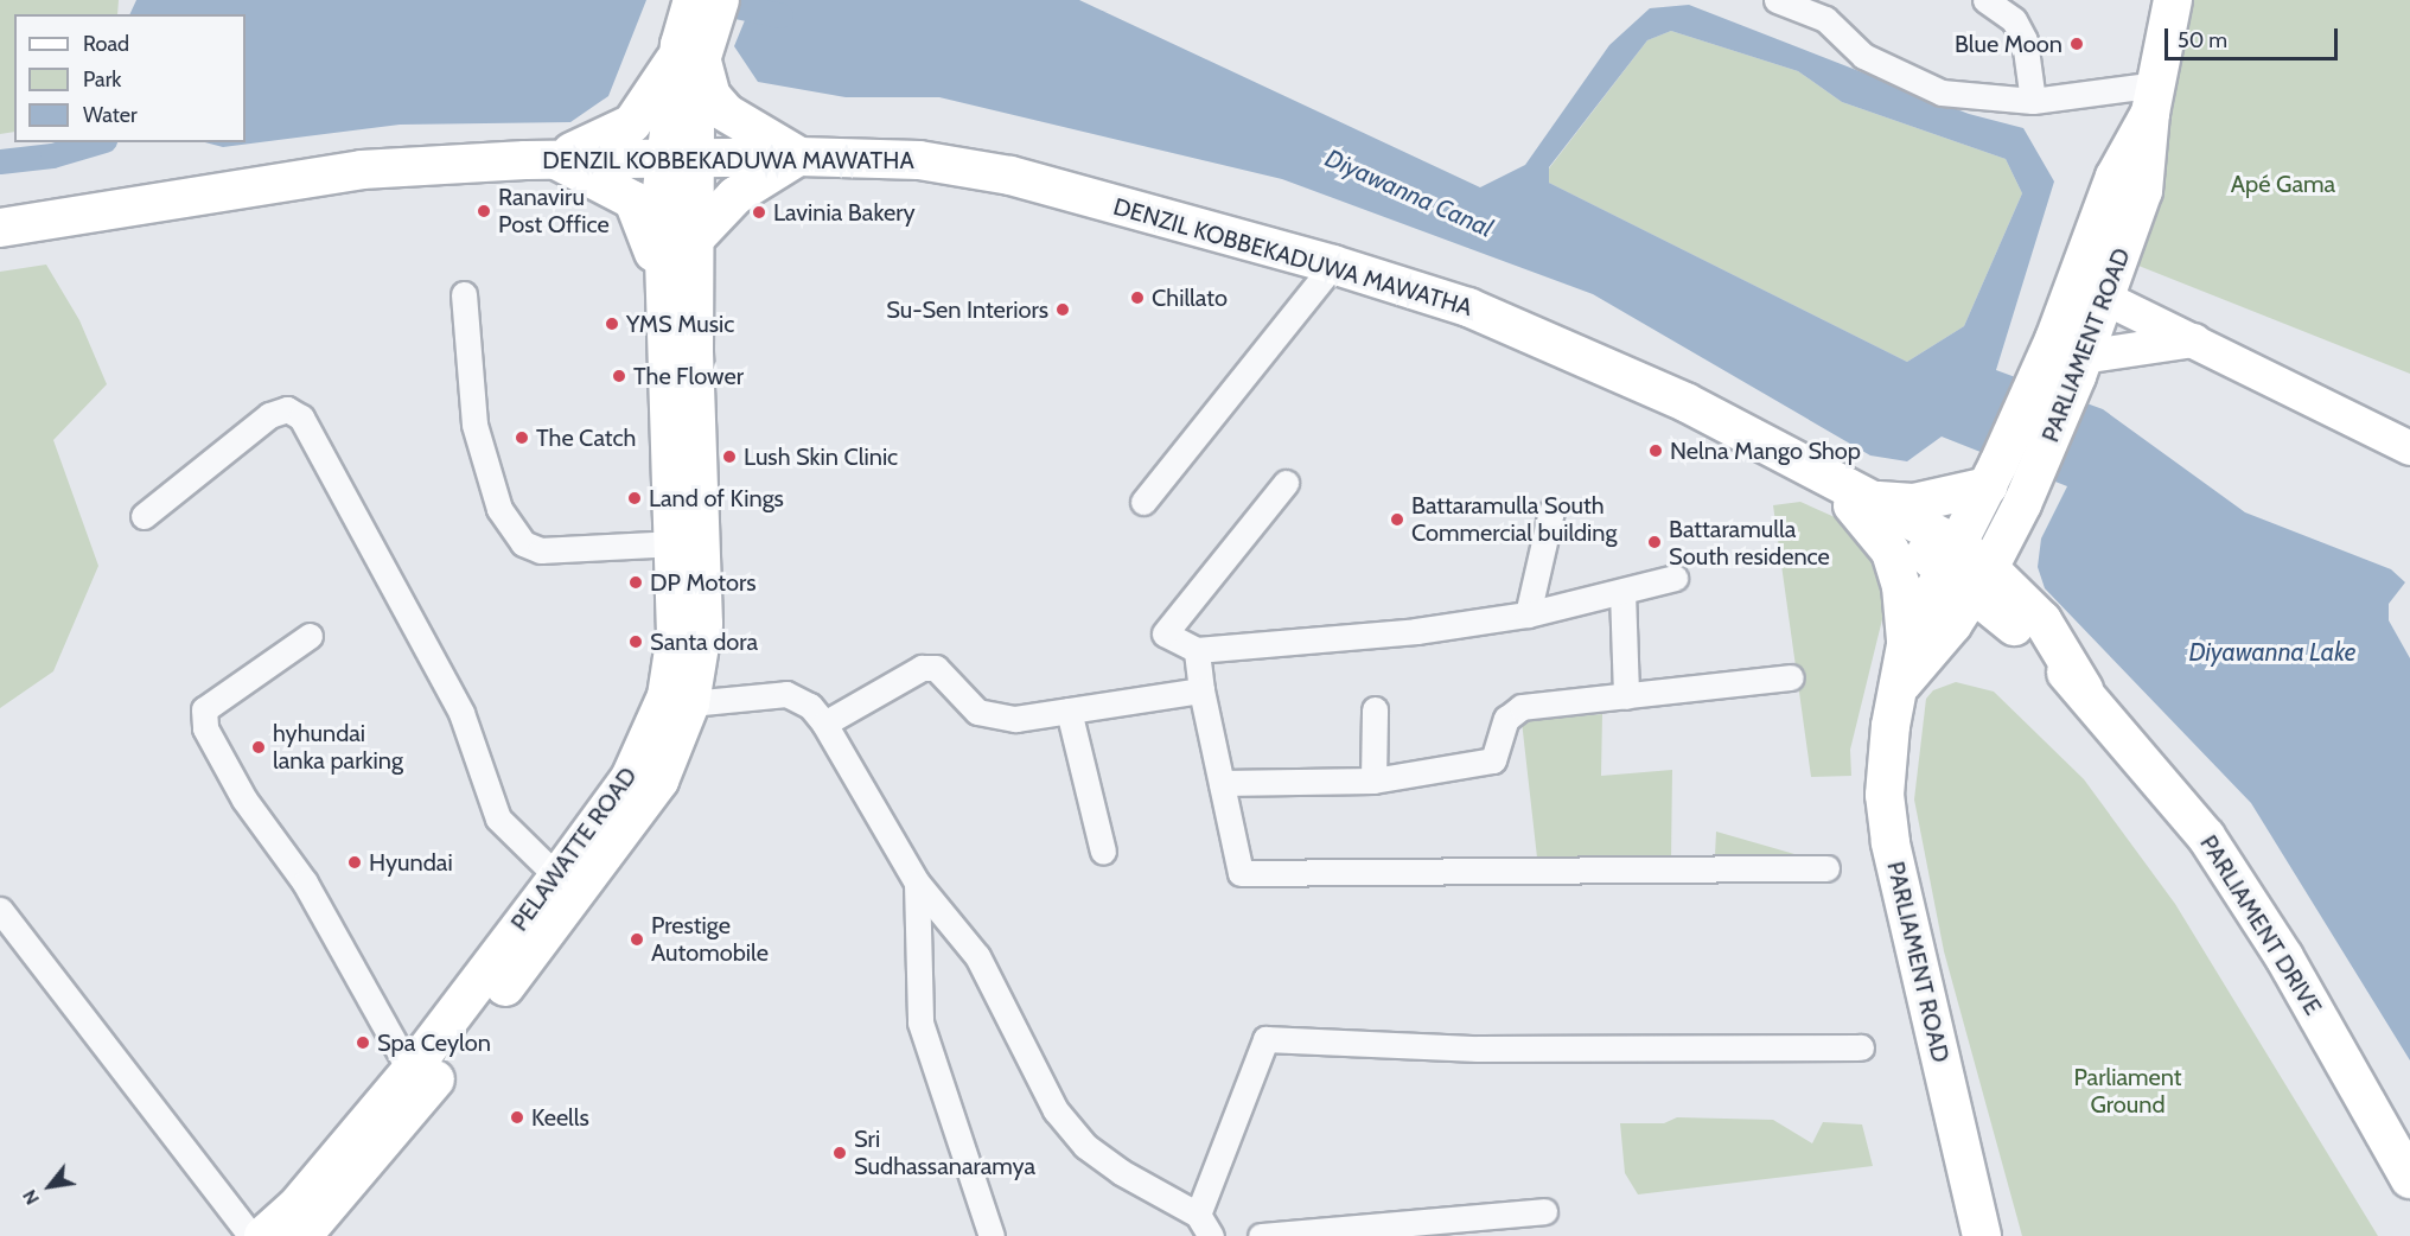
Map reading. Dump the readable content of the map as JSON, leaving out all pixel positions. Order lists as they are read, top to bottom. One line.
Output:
{"streets":{"main road":["DENZIL KOBBEKADUWA MAWATHA","PARLIAMENT ROAD","PELAWATTE ROAD","PARLIAMENT DRIVE"]},"crossings":[["DENZIL KOBBEKADUWA MAWATHA","PARLIAMENT ROAD"],["DENZIL KOBBEKADUWA MAWATHA","PELAWATTE ROAD"],["PARLIAMENT ROAD","PARLIAMENT DRIVE"]],"water":["Diyawanna Canal","Diyawanna Lake"],"parks":["Apé Gama","Parliament Ground"],"places":["Blue Moon","Ranaviru Post Office","Lavinia Bakery","Chillato","Su-Sen Interiors","YMS Music","The Flower","The Catch","Nelna Mango Shop","Lush Skin Clinic","Land of Kings","Battaramulla South Commercial building","Battaramulla South residence","DP Motors","Santa dora","hyhundai lanka parking","Hyundai","Prestige Automobile","Spa Ceylon","Keells","Sri Sudhassanaramya"],"legend":["Road","Park","Water"],"scale_bar":"50 m","north":"bottom left"}
